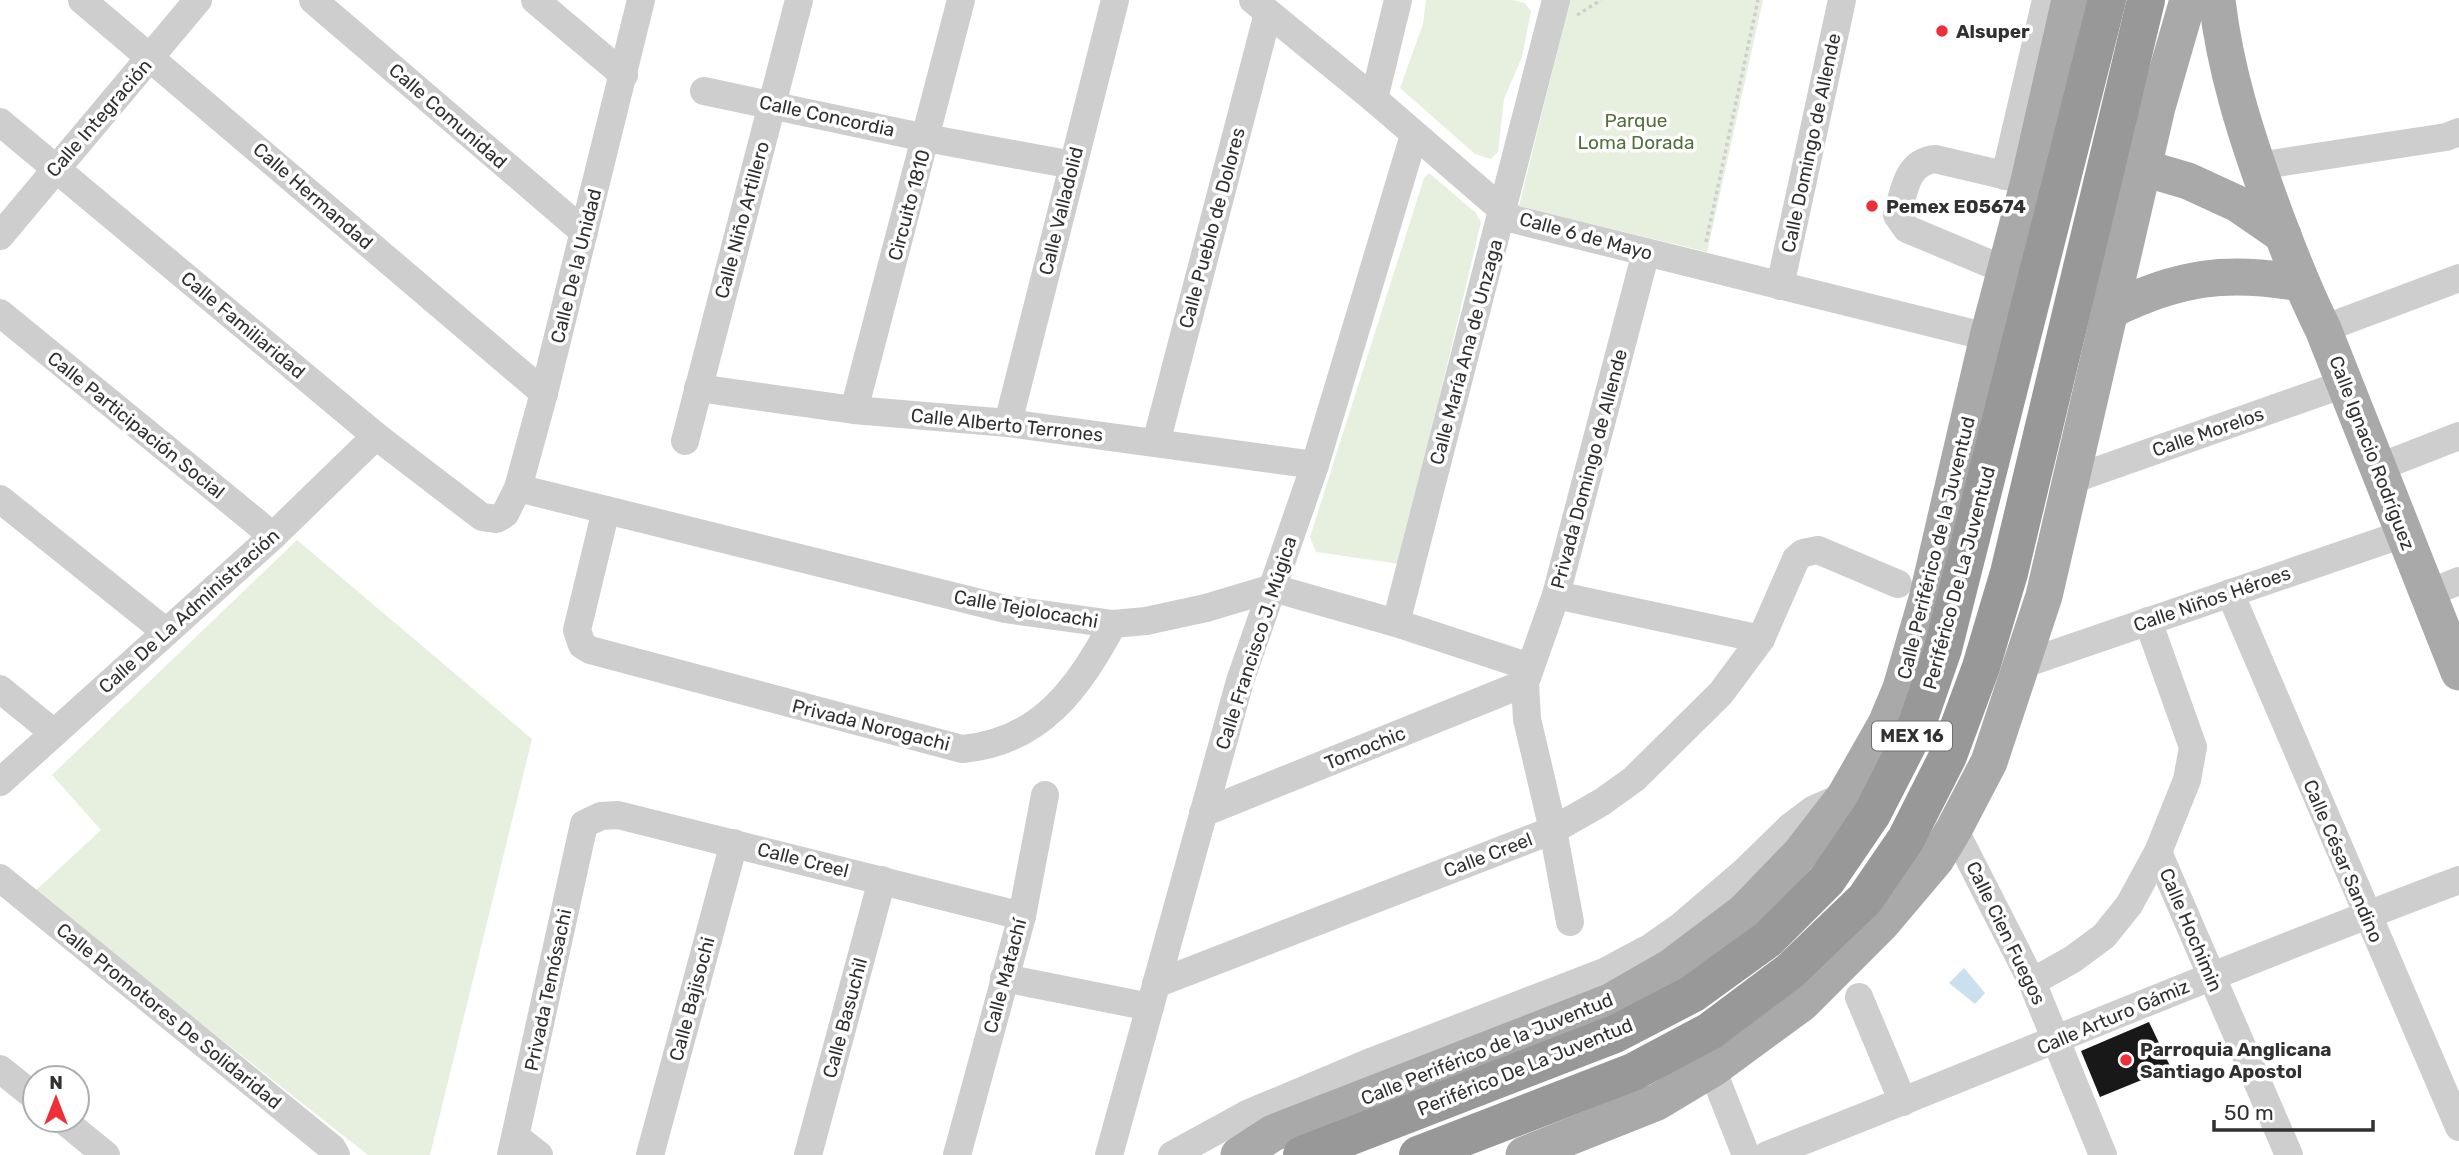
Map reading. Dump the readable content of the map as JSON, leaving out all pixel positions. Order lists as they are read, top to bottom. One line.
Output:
{"streets":{"highway":["Periférico De La Juventud","MEX 16"],"main road":["Calle Ignacio Rodríguez","Calle Periférico de la Juventud"],"street":["Calle Comunidad","Calle Concordia","Calle Integración","Calle Domingo de Allende","Calle Hermandad","Circuito 1810","Calle Valladolid","Calle Niño Artillero","Calle Pueblo de Dolores","Calle 6 de Mayo","Calle De la Unidad","Calle Familiaridad","Calle María Ana de Unzaga","Calle Participación Social","Calle Alberto Terrones","Calle Morelos","Privada Domingo de Allende","Calle Niños Héroes","Calle Tejolocachi","Calle De La Administración","Calle Francisco J. Múgica","Privada Norogachi","Tomochic","Calle Creel","Calle César Sandino","Calle Hochimin","Calle Cien Fuegos","Calle Matachí","Privada Temósachi","Calle Bajisochi","Calle Promotores De Solidaridad","Calle Arturo Gámiz","Calle Basuchil"]},"crossings":[["Calle Comunidad","Calle De la Unidad"],["Calle Concordia","Circuito 1810"],["Calle Concordia","Calle Valladolid"],["Calle Concordia","Calle Niño Artillero"],["Calle Integración","Calle Hermandad"],["Calle Integración","Calle Familiaridad"],["Calle Domingo de Allende","Calle 6 de Mayo"],["Calle Hermandad","Calle De la Unidad"],["Circuito 1810","Calle Alberto Terrones"],["Calle Valladolid","Calle Alberto Terrones"],["Calle Niño Artillero","Calle Alberto Terrones"],["Calle Pueblo de Dolores","Calle 6 de Mayo"],["Calle Pueblo de Dolores","Calle Alberto Terrones"],["Calle 6 de Mayo","Calle María Ana de Unzaga"],["Calle 6 de Mayo","Privada Domingo de Allende"],["Calle 6 de Mayo","Calle Periférico de la Juventud"],["Calle 6 de Mayo","Calle Francisco J. Múgica"],["Calle De la Unidad","Calle Familiaridad"],["Calle De la Unidad","Calle Tejolocachi"],["Calle Familiaridad","Calle De La Administración"],["Calle Participación Social","Calle De La Administración"],["Calle Alberto Terrones","Calle Francisco J. Múgica"],["Calle Morelos","Calle Ignacio Rodríguez"],["Calle Ignacio Rodríguez","Calle Niños Héroes"],["Privada Domingo de Allende","Tomochic"],["Calle Niños Héroes","Calle César Sandino"],["Calle Niños Héroes","Calle Hochimin"],["Calle Tejolocachi","Calle Francisco J. Múgica"],["Calle Tejolocachi","Privada Norogachi"],["Calle Francisco J. Múgica","Tomochic"],["Calle Francisco J. Múgica","Calle Creel"],["Calle Creel","Calle Matachí"],["Calle Creel","Privada Temósachi"],["Calle Creel","Calle Bajisochi"],["Calle Creel","Calle Basuchil"],["Calle César Sandino","Calle Arturo Gámiz"],["Calle Hochimin","Calle Arturo Gámiz"],["Calle Cien Fuegos","Calle Arturo Gámiz"]],"parks":["Parque Loma Dorada"],"places":["Alsuper","Pemex E05674","Parroquia Anglicana Santiago Apostol"],"scale_bar":"50 m","north":"top"}
